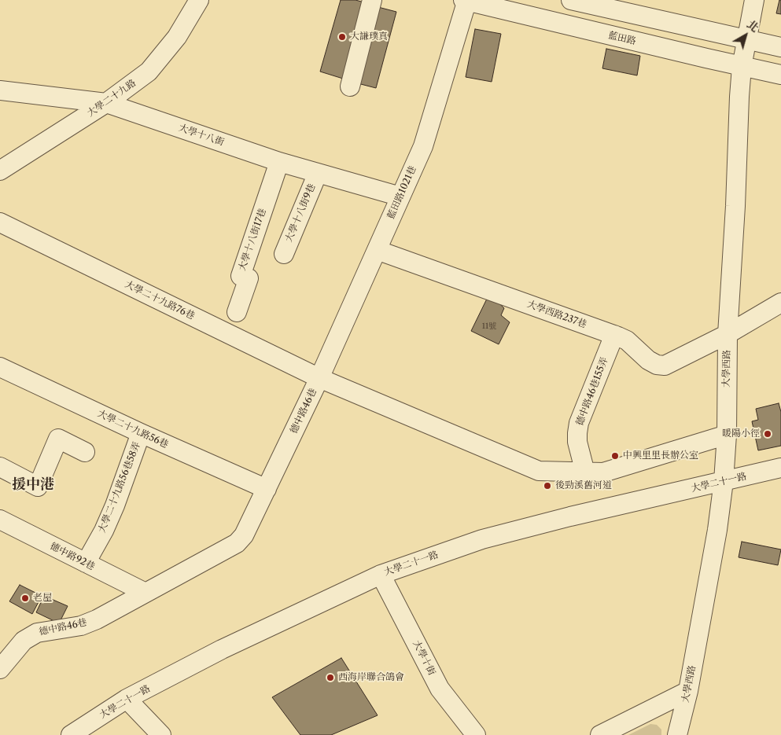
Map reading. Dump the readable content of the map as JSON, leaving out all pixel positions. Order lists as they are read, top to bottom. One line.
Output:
{"streets":{"street":["藍田路","大學二十九路","大學十八街","藍田路1021巷","大學十八街9巷","大學十八街17巷","大學二十九路76巷","大學西路237巷","大學西路","德中路46巷155弄","德中路46巷","大學二十九路56巷","大學二十一路","大學二十九路56巷58弄","德中路92巷","大學十街"]},"crossings":[["藍田路","藍田路1021巷"],["藍田路","大學西路"],["大學二十九路","大學十八街"],["大學十八街","藍田路1021巷"],["大學十八街","大學十八街9巷"],["大學十八街","大學十八街17巷"],["藍田路1021巷","大學二十九路76巷"],["藍田路1021巷","大學西路237巷"],["藍田路1021巷","德中路46巷"],["大學二十九路76巷","德中路46巷"],["大學西路237巷","大學西路"],["大學西路237巷","德中路46巷155弄"],["大學西路","德中路46巷"],["大學西路","大學二十一路"],["德中路46巷155弄","德中路46巷"],["德中路46巷","大學二十九路56巷"],["德中路46巷","德中路92巷"],["大學二十九路56巷","大學二十九路56巷58弄"],["大學二十一路","大學十街"],["大學二十九路56巷58弄","德中路92巷"]],"districts":["援中港"],"places":["大謙璞真","暖陽小徑","中興里里長辦公室","後勁溪舊河道","老屋","西海岸聯合鴿會"],"house_numbers":["11號"],"north":"top right"}
